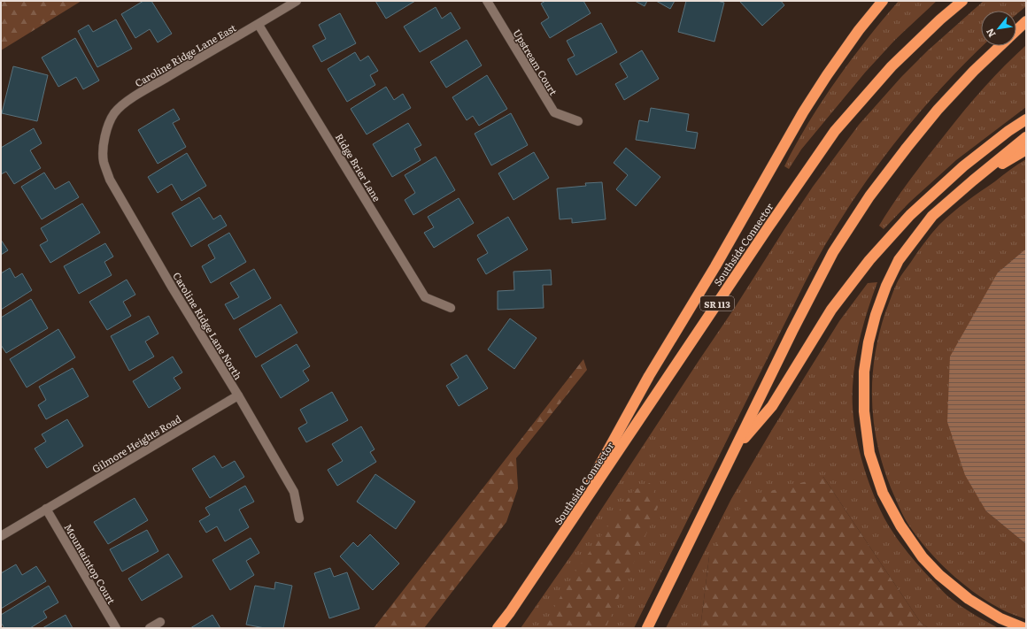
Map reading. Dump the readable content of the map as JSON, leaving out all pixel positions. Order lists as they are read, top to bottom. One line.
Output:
{"streets":{"highway":["Southside Connector","SR 113"],"street":["Caroline Ridge Lane East","Upstream Court","Ridge Brier Lane","Caroline Ridge Lane North","Gilmore Heights Road","Mountaintop Court"]},"crossings":[["Caroline Ridge Lane East","Ridge Brier Lane"],["Caroline Ridge Lane East","Caroline Ridge Lane North"],["Caroline Ridge Lane North","Gilmore Heights Road"],["Gilmore Heights Road","Mountaintop Court"]],"north":"bottom left"}
